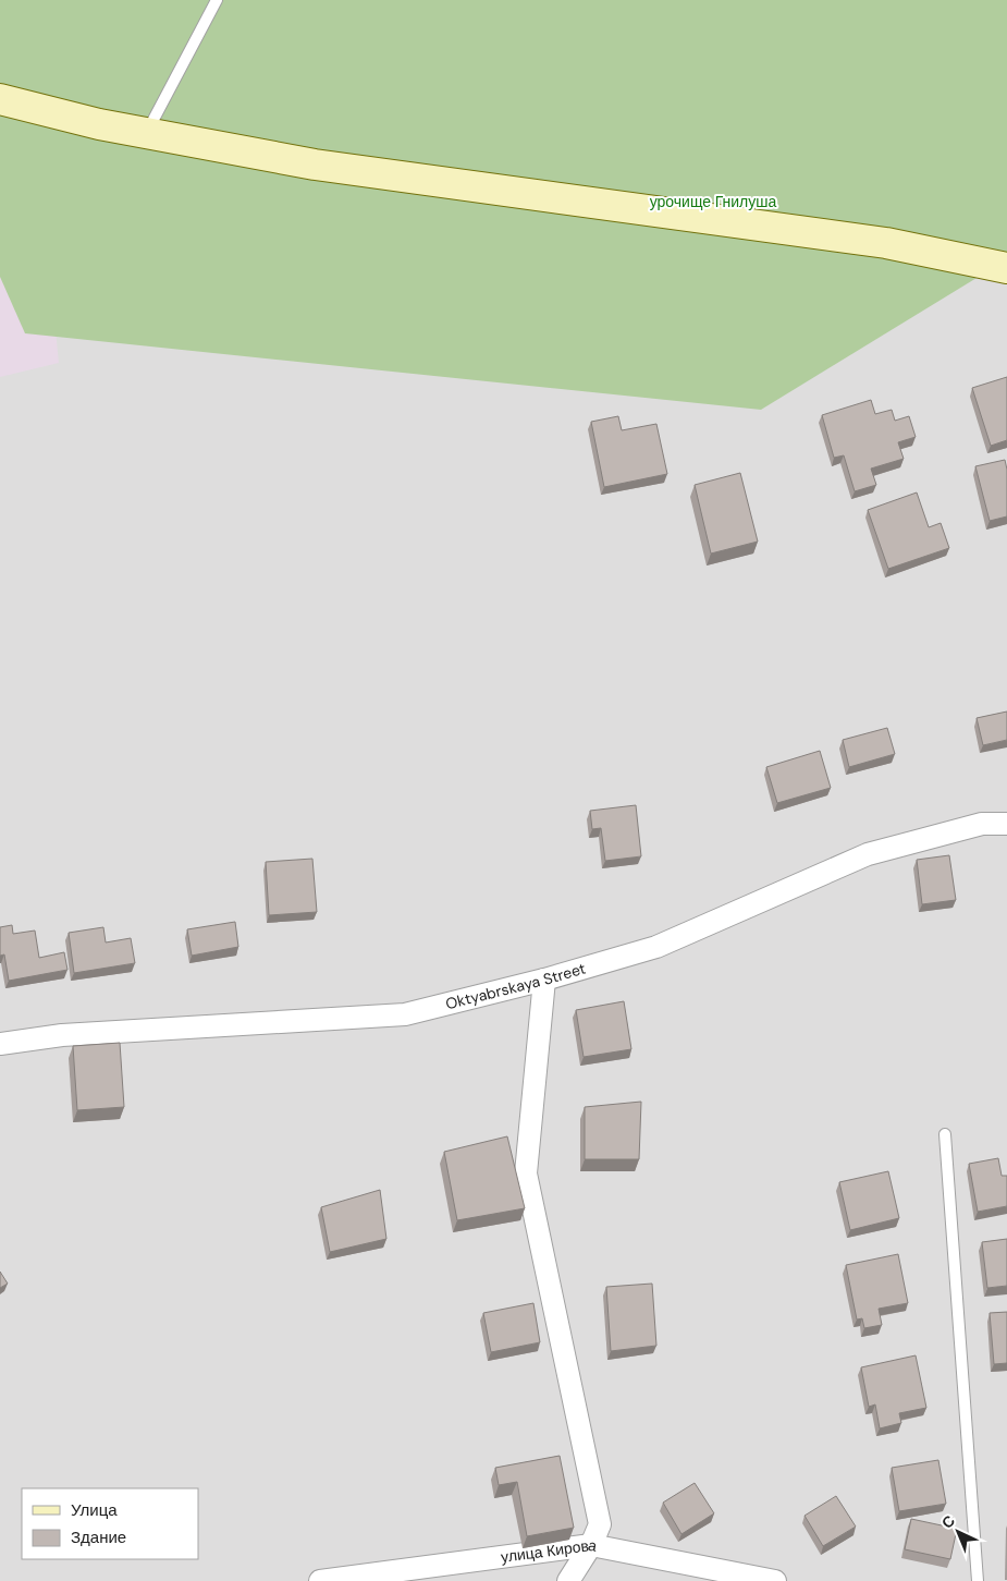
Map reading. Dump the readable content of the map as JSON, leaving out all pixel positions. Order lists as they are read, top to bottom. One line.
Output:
{"streets":{"street":["Oktyabrskaya Street","улица Кирова"]},"parks":["урочище Гнилуша"],"legend":["Улица","Здание"],"north":"top left"}
